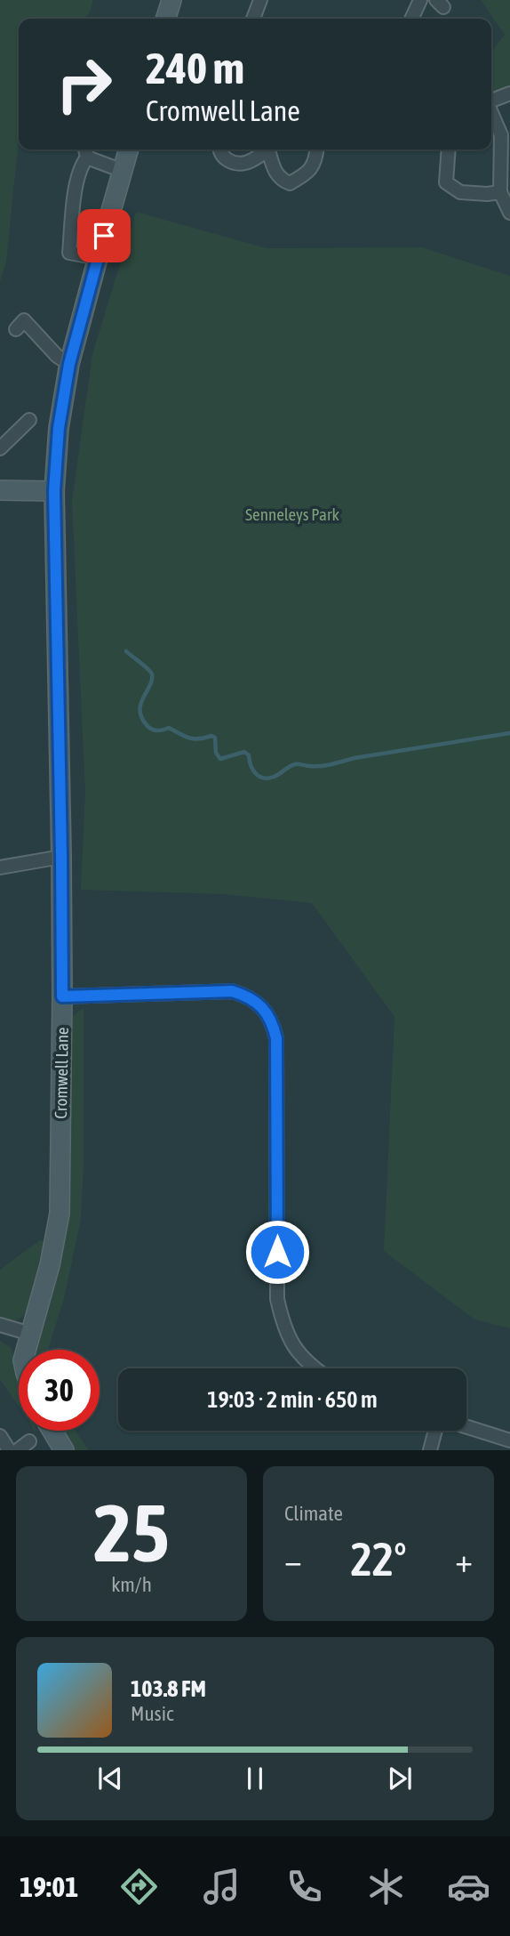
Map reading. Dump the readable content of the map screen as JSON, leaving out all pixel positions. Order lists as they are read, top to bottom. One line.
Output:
{"streets":{"street":["Cromwell Lane"]},"parks":["Senneleys Park"],"page":{"turn":["240 m","Cromwell Lane"],"limit":"30","trip":"19:03 · 2 min · 650 m","tile":[["25","km/h"],"Climate"],"heat":["−","22°","+"],"song":["103.8 FM","Music"],"tabs":"19:01"}}
